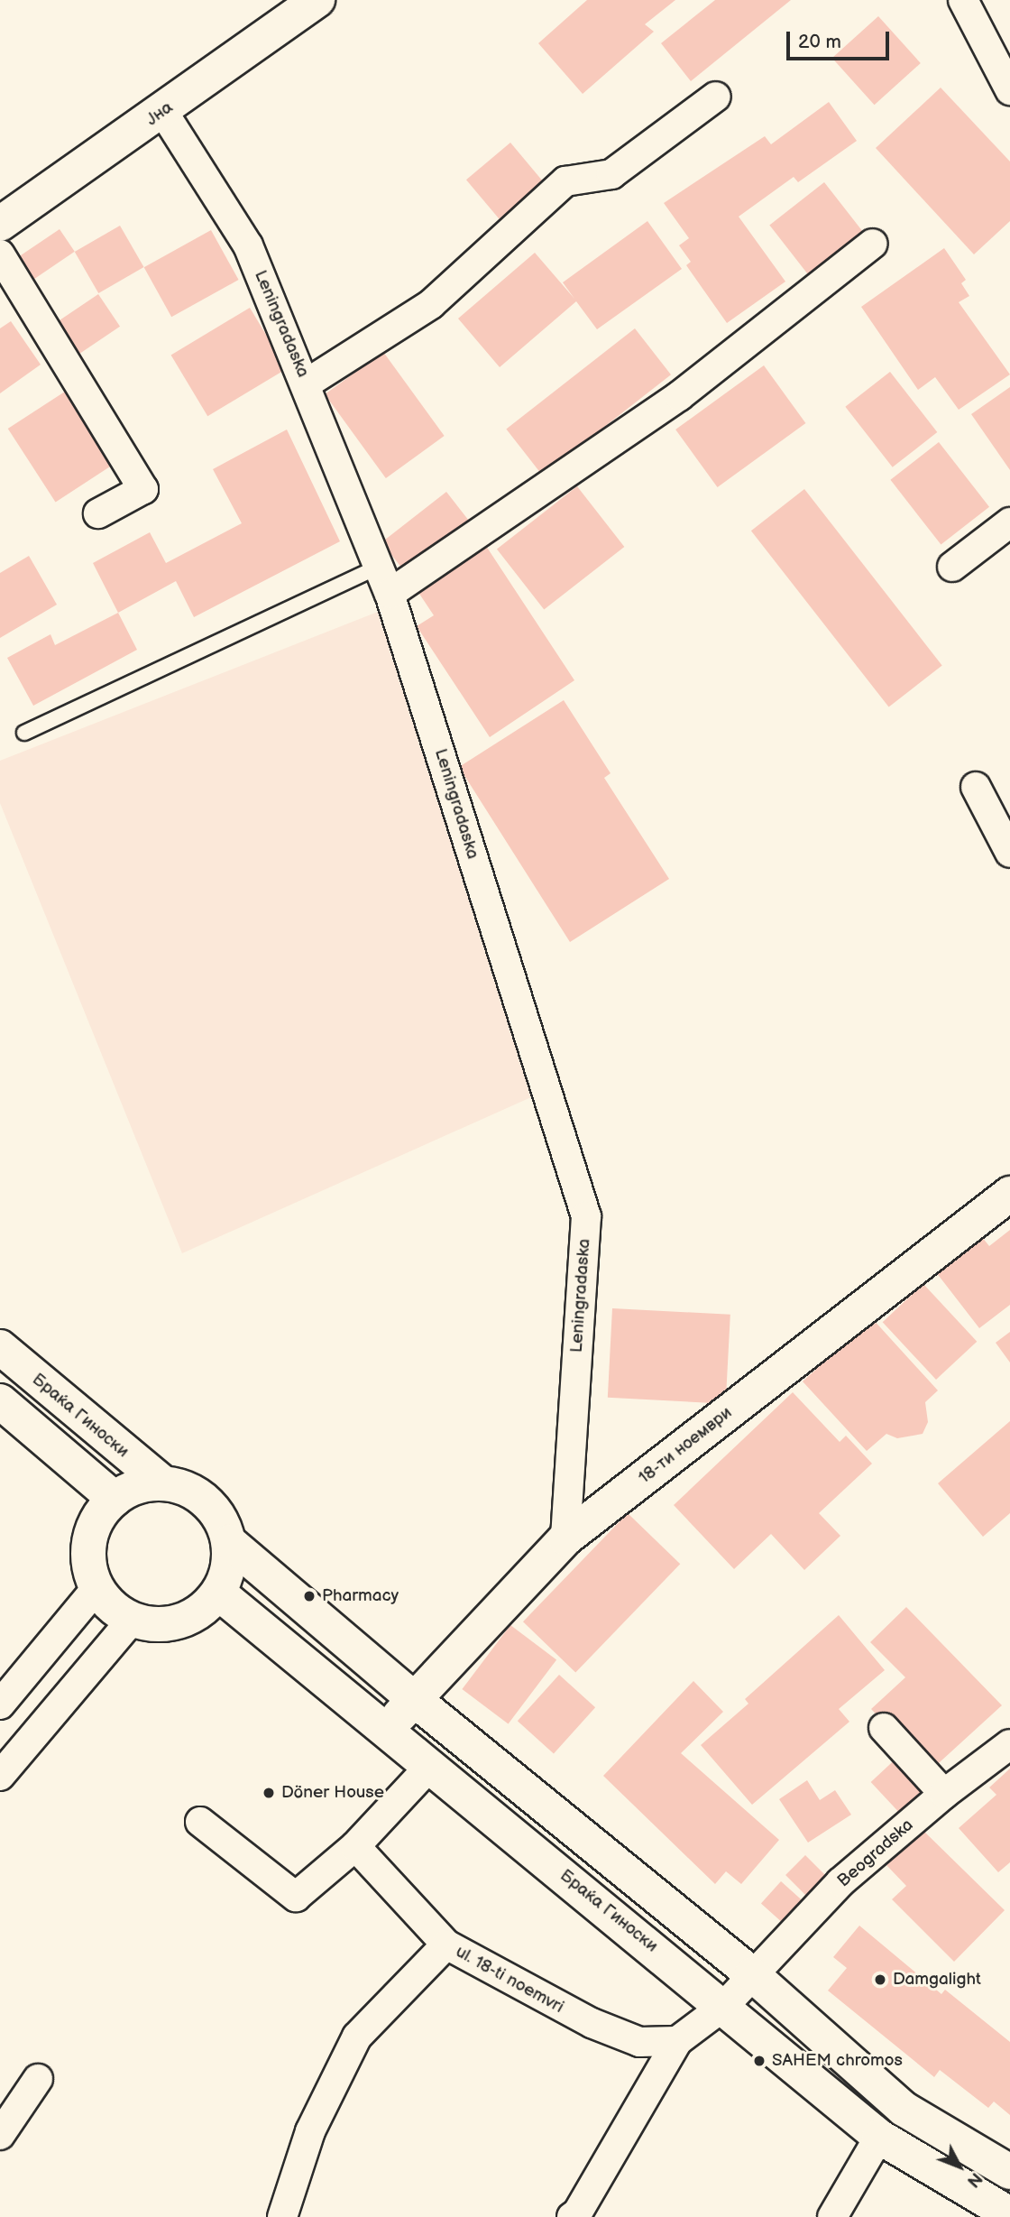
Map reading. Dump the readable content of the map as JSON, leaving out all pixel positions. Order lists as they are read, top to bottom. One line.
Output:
{"streets":{"street":["Јна","Leningradaska","Браќа Гиноски","18-ти ноември","Beogradska","ul. 18-ti noemvri"]},"crossings":[["Јна","Leningradaska"],["Leningradaska","18-ти ноември"],["Браќа Гиноски","18-ти ноември"],["Браќа Гиноски","Beogradska"]],"places":["Pharmacy","Döner House","Damgalight","SAHEM chromos"],"scale_bar":"20 m","north":"bottom right"}
